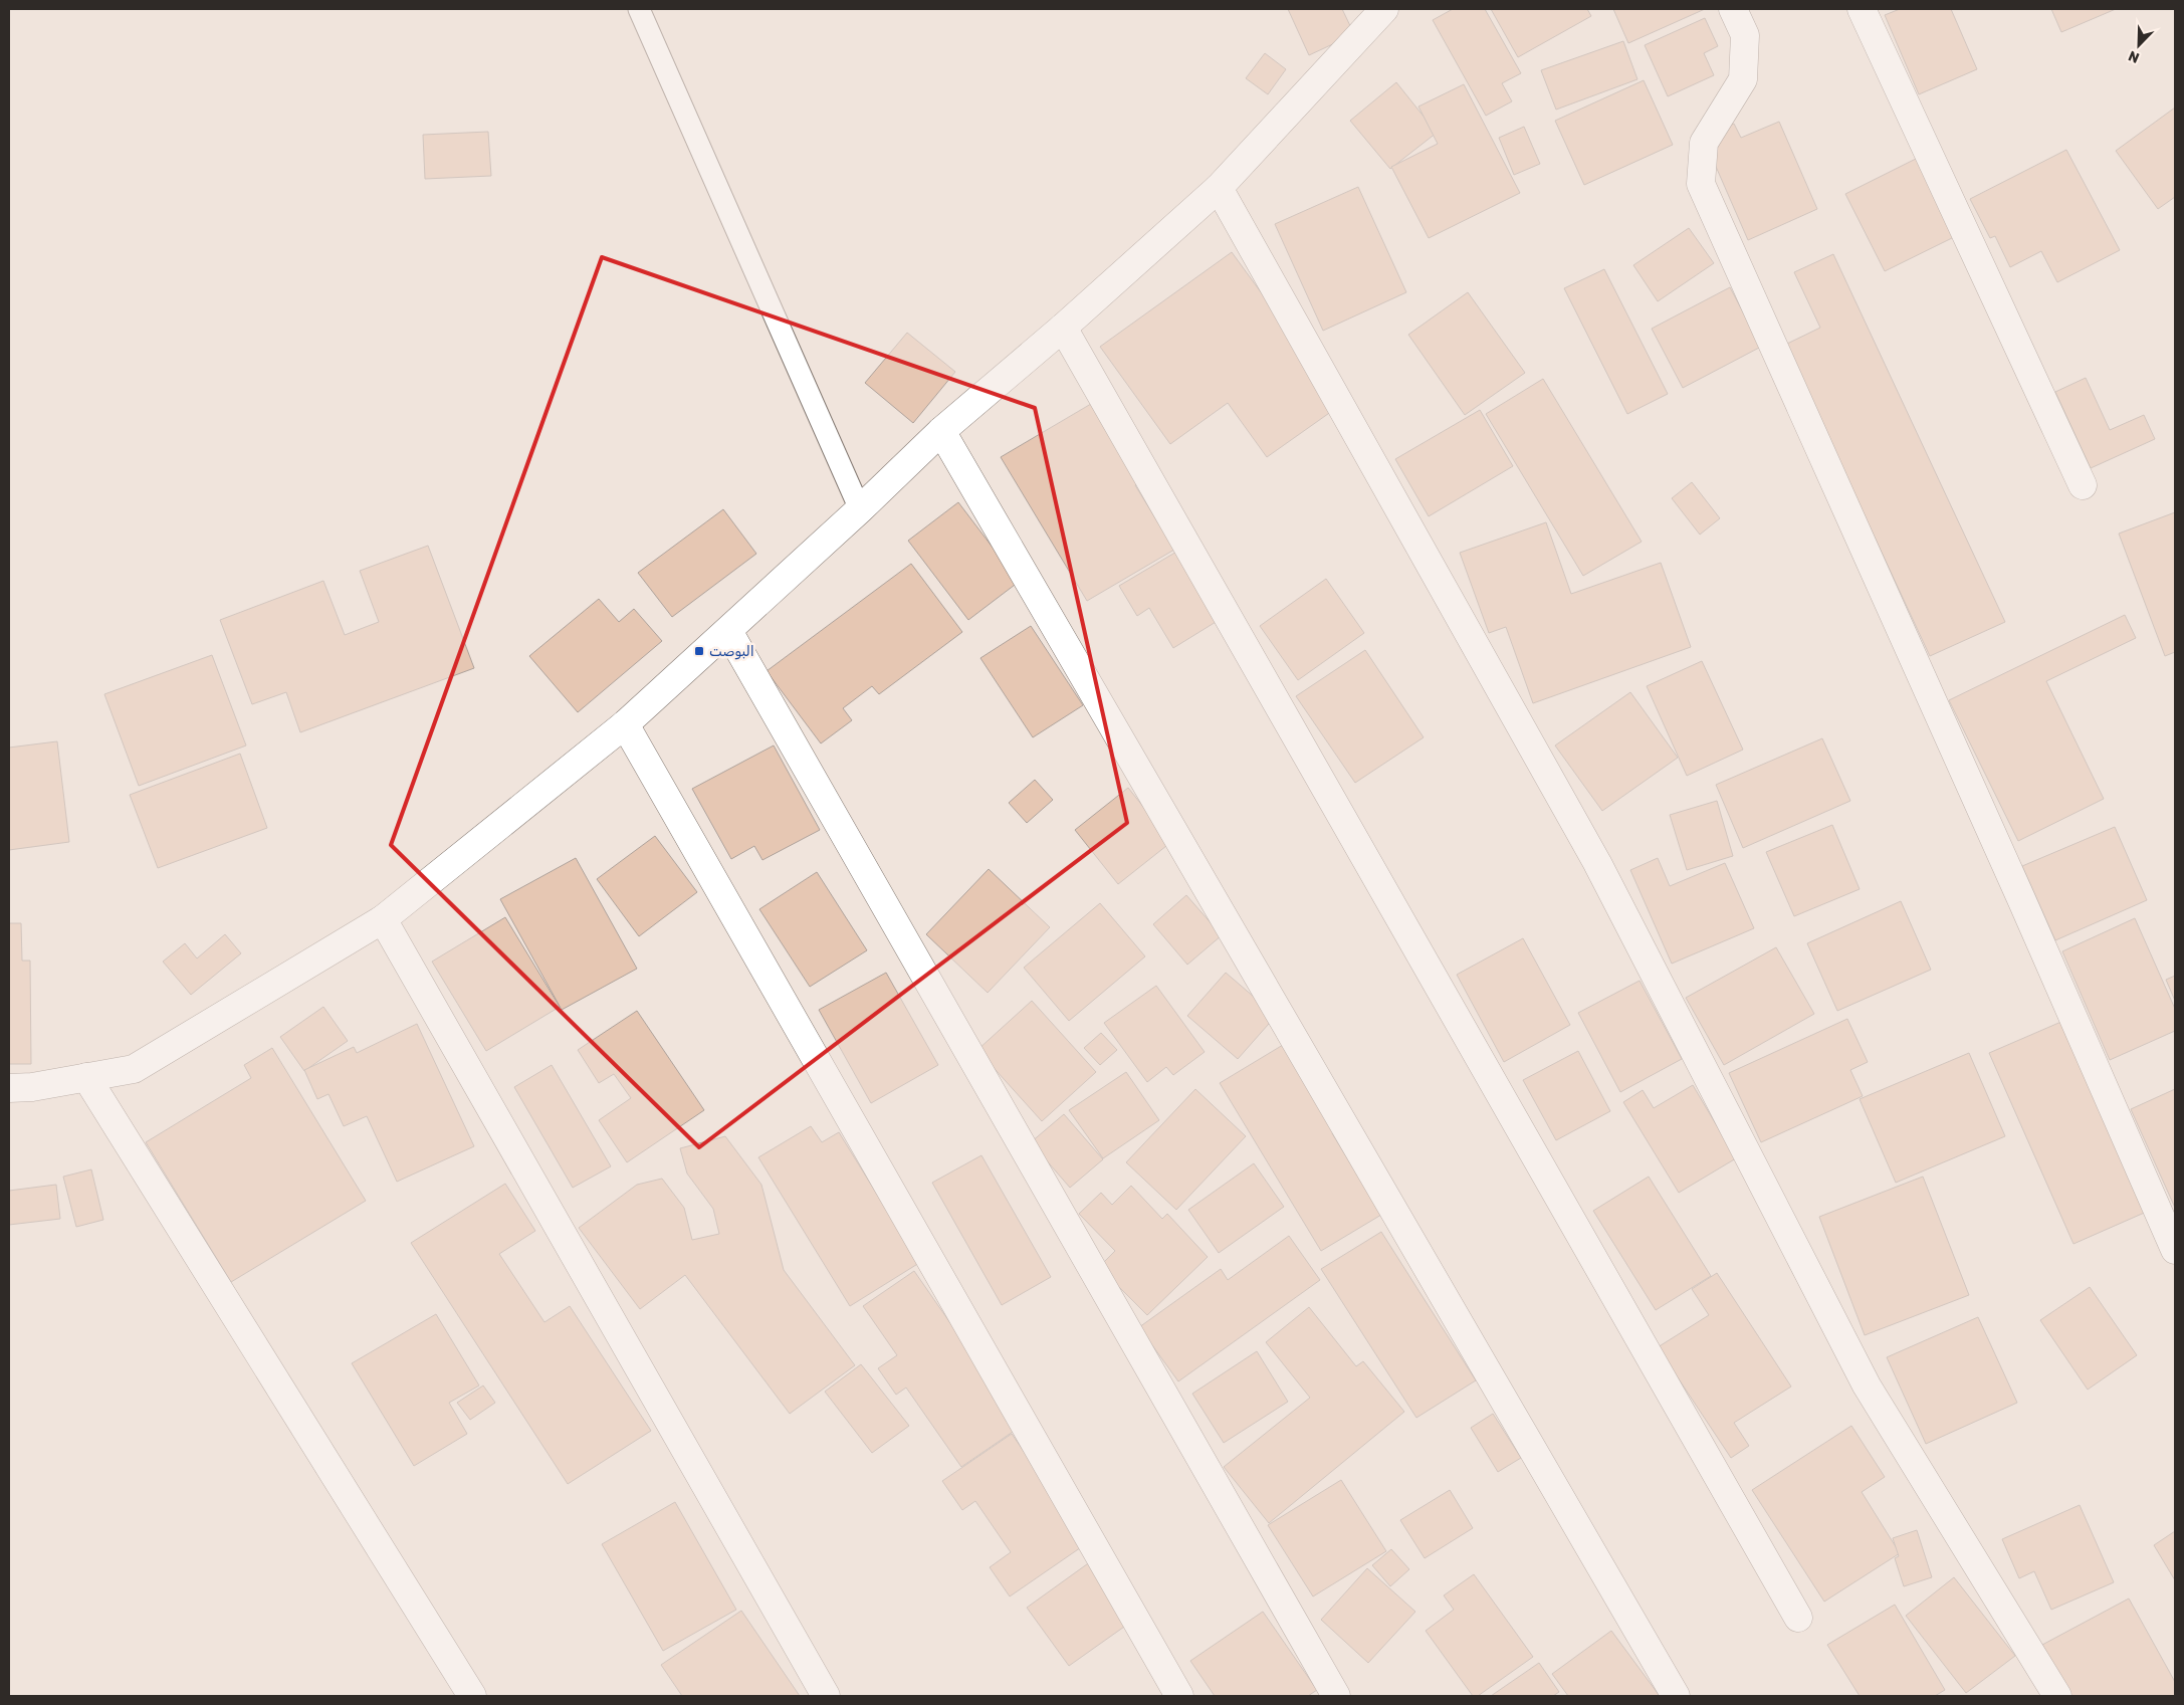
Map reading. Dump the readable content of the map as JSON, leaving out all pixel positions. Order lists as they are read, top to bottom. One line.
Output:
{"places":{"transit":["البوصت"]},"north":"bottom left"}
